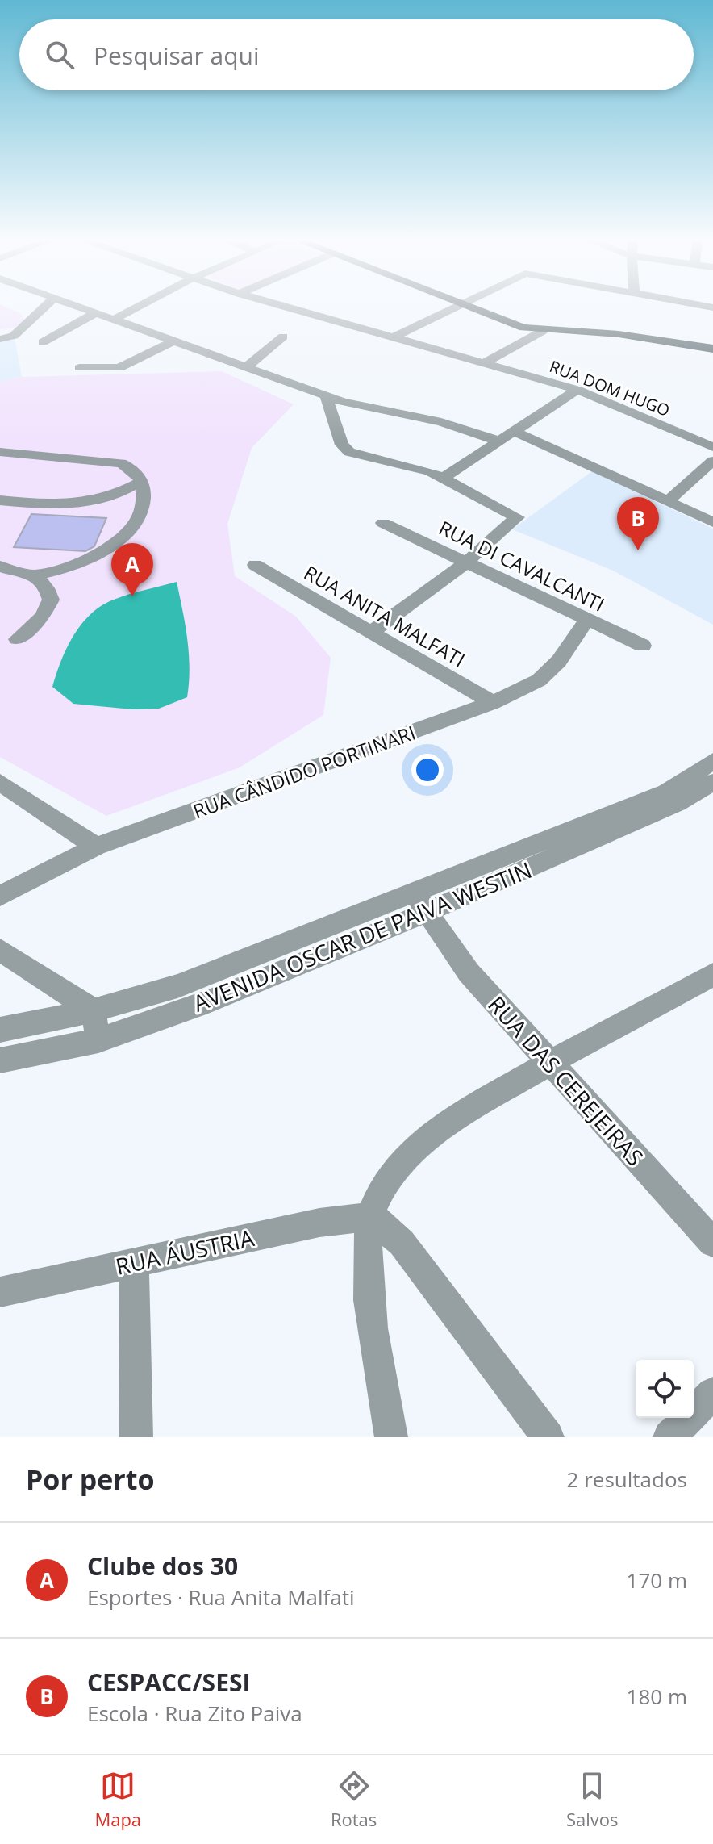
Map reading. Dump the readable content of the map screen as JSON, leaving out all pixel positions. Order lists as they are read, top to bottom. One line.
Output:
{"streets":{"street":["RUA DOM HUGO","RUA DI CAVALCANTI","RUA ANITA MALFATI","RUA CÂNDIDO PORTINARI","AVENIDA OSCAR DE PAIVA WESTIN","RUA DAS CEREJEIRAS","RUA ÁUSTRIA"]},"crossings":[["RUA DI CAVALCANTI","RUA CÂNDIDO PORTINARI"],["RUA ANITA MALFATI","RUA CÂNDIDO PORTINARI"],["AVENIDA OSCAR DE PAIVA WESTIN","RUA DAS CEREJEIRAS"]],"page":{"search":"Pesquisar aqui","pins":["B","A"],"heading":["Por perto","2 resultados"],"list":[{"mark":"A","name":"Clube dos 30","note":"Esportes · Rua Anita Malfati","value":"170 m"},{"mark":"B","name":"CESPACC/SESI","note":"Escola · Rua Zito Paiva","value":"180 m"}],"nav":["Mapa","Rotas","Salvos"]}}
